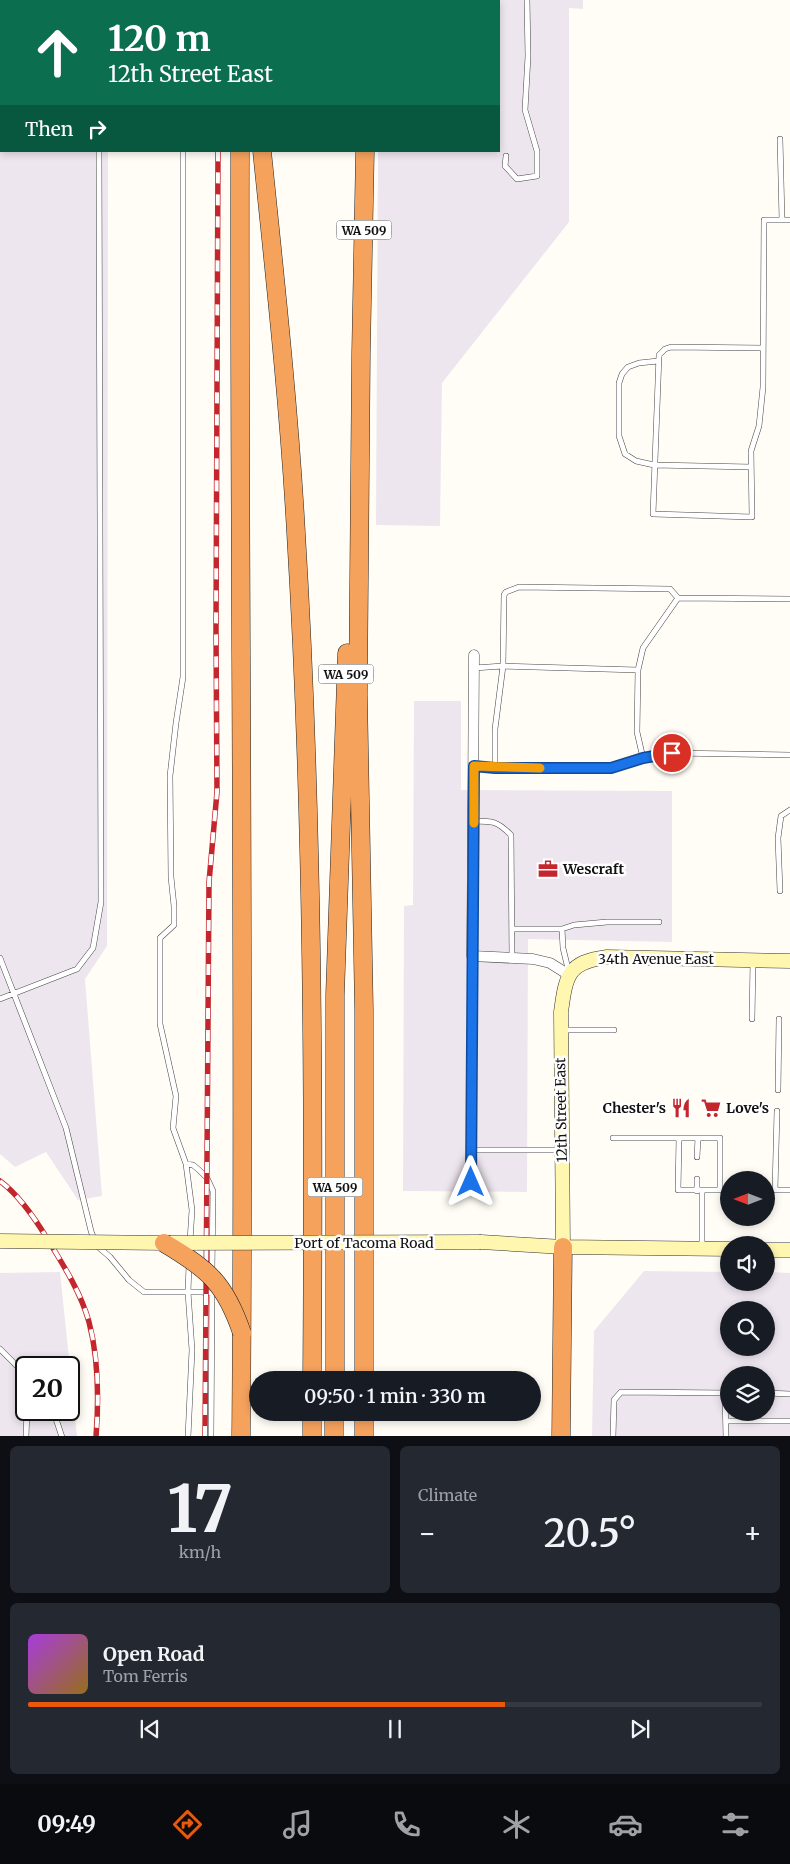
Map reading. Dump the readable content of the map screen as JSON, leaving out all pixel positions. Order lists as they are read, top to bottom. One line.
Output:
{"streets":{"highway":["WA 509"],"main road":["34th Avenue East","12th Street East","Port of Tacoma Road"]},"crossings":[["34th Avenue East","12th Street East"],["12th Street East","Port of Tacoma Road"]],"places":{"office":["Wescraft"],"restaurant":["Chester's"],"supermarket":["Love's"]},"north":"left","page":{"turn":["120 m","12th Street East"],"then":"Then","limit":"20","trip":"09:50 · 1 min · 330 m","tile":[["17","km/h"],"Climate"],"heat":["−","20.5°","+"],"song":["Open Road","Tom Ferris"],"tabs":"09:49"}}
